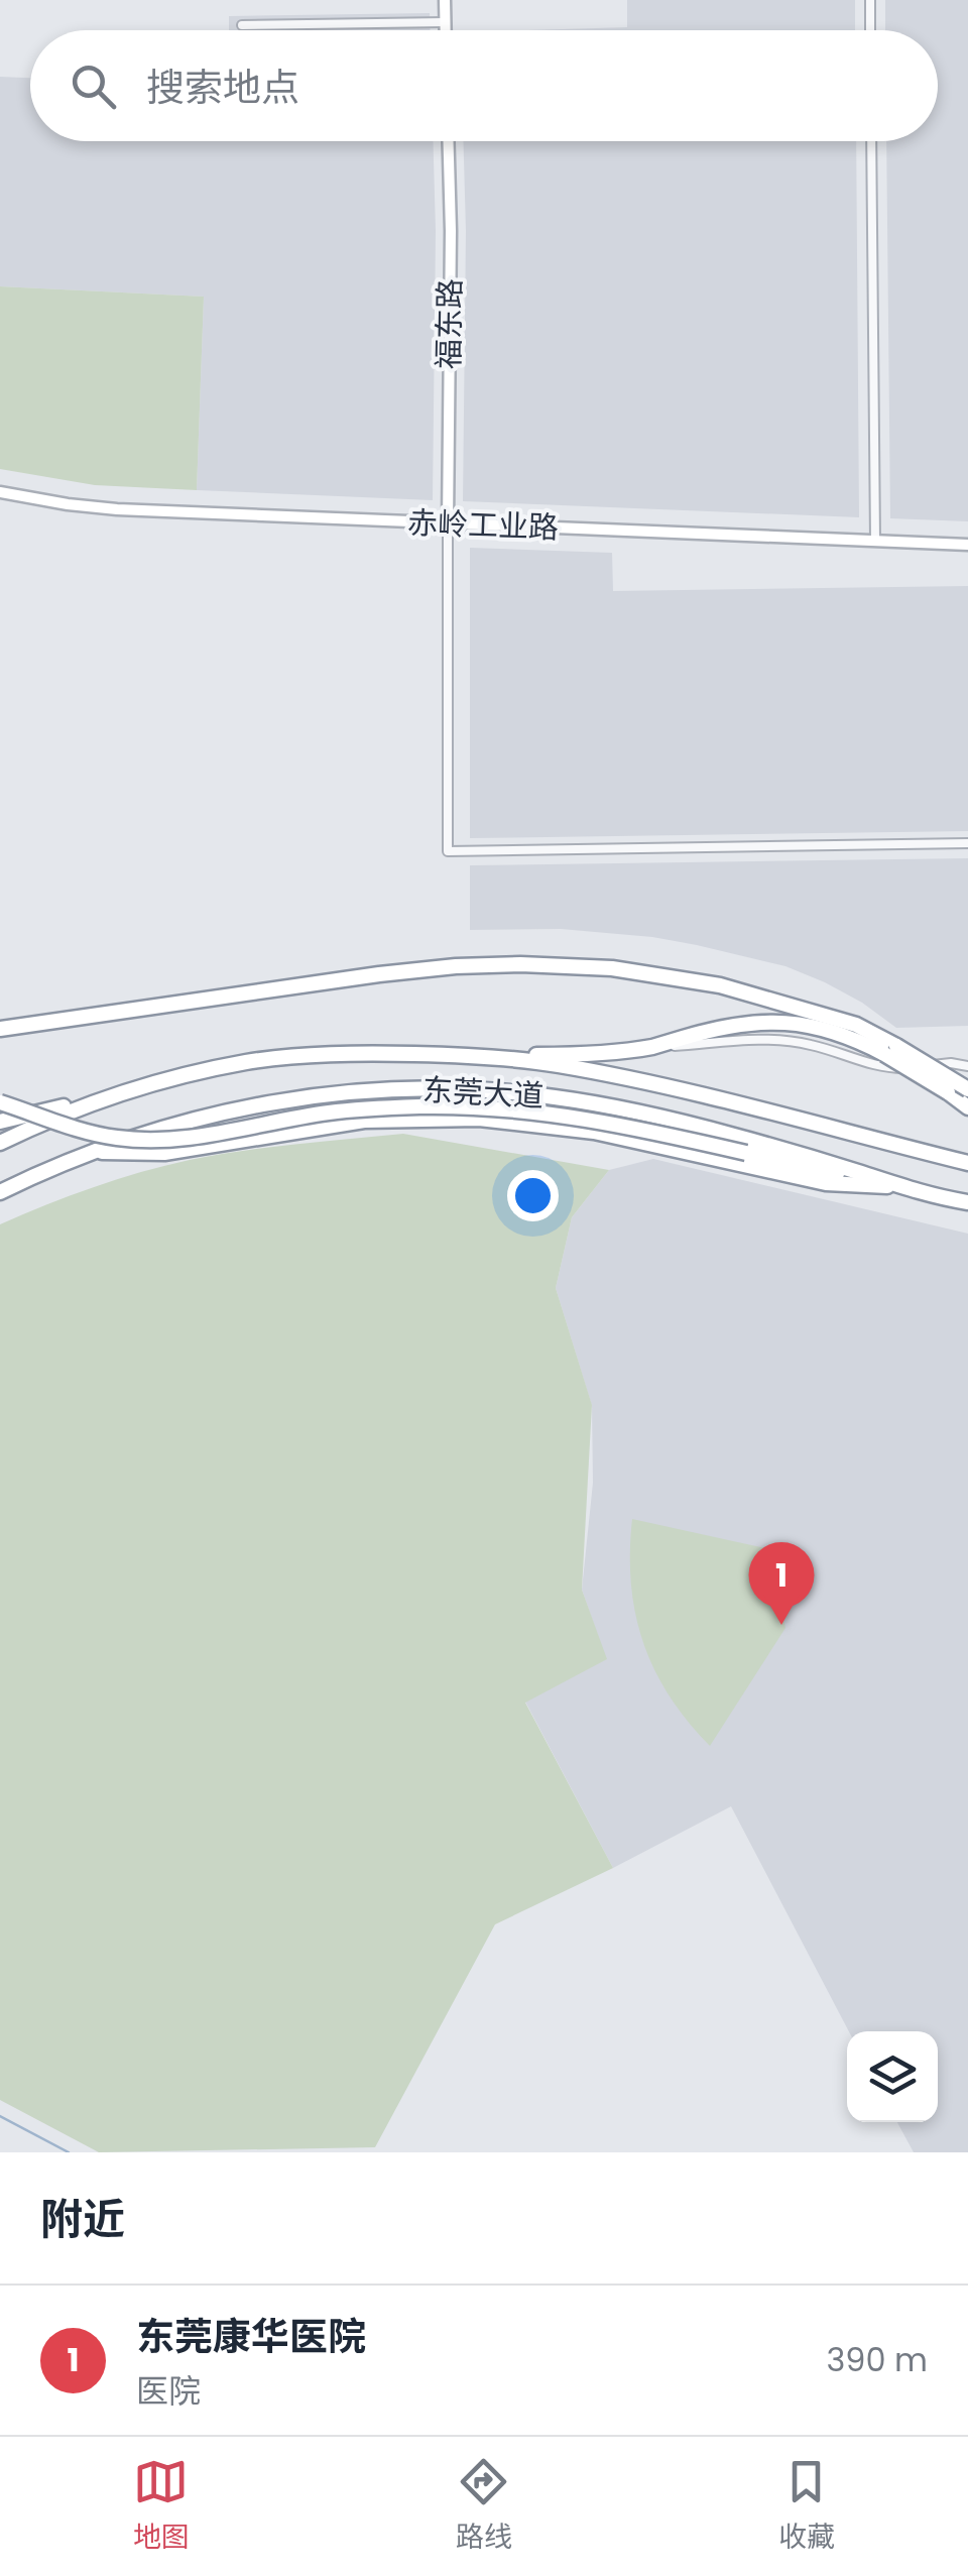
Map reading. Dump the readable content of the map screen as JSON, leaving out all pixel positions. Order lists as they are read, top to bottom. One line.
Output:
{"streets":{"highway":["东莞大道"],"street":["福东路","赤岭工业路"]},"crossings":[["福东路","赤岭工业路"]],"page":{"search":"搜索地点","pins":"1","heading":"附近","list":[{"mark":"1","name":"东莞康华医院","note":"医院","value":"390 m"}],"nav":["地图","路线","收藏"]}}
